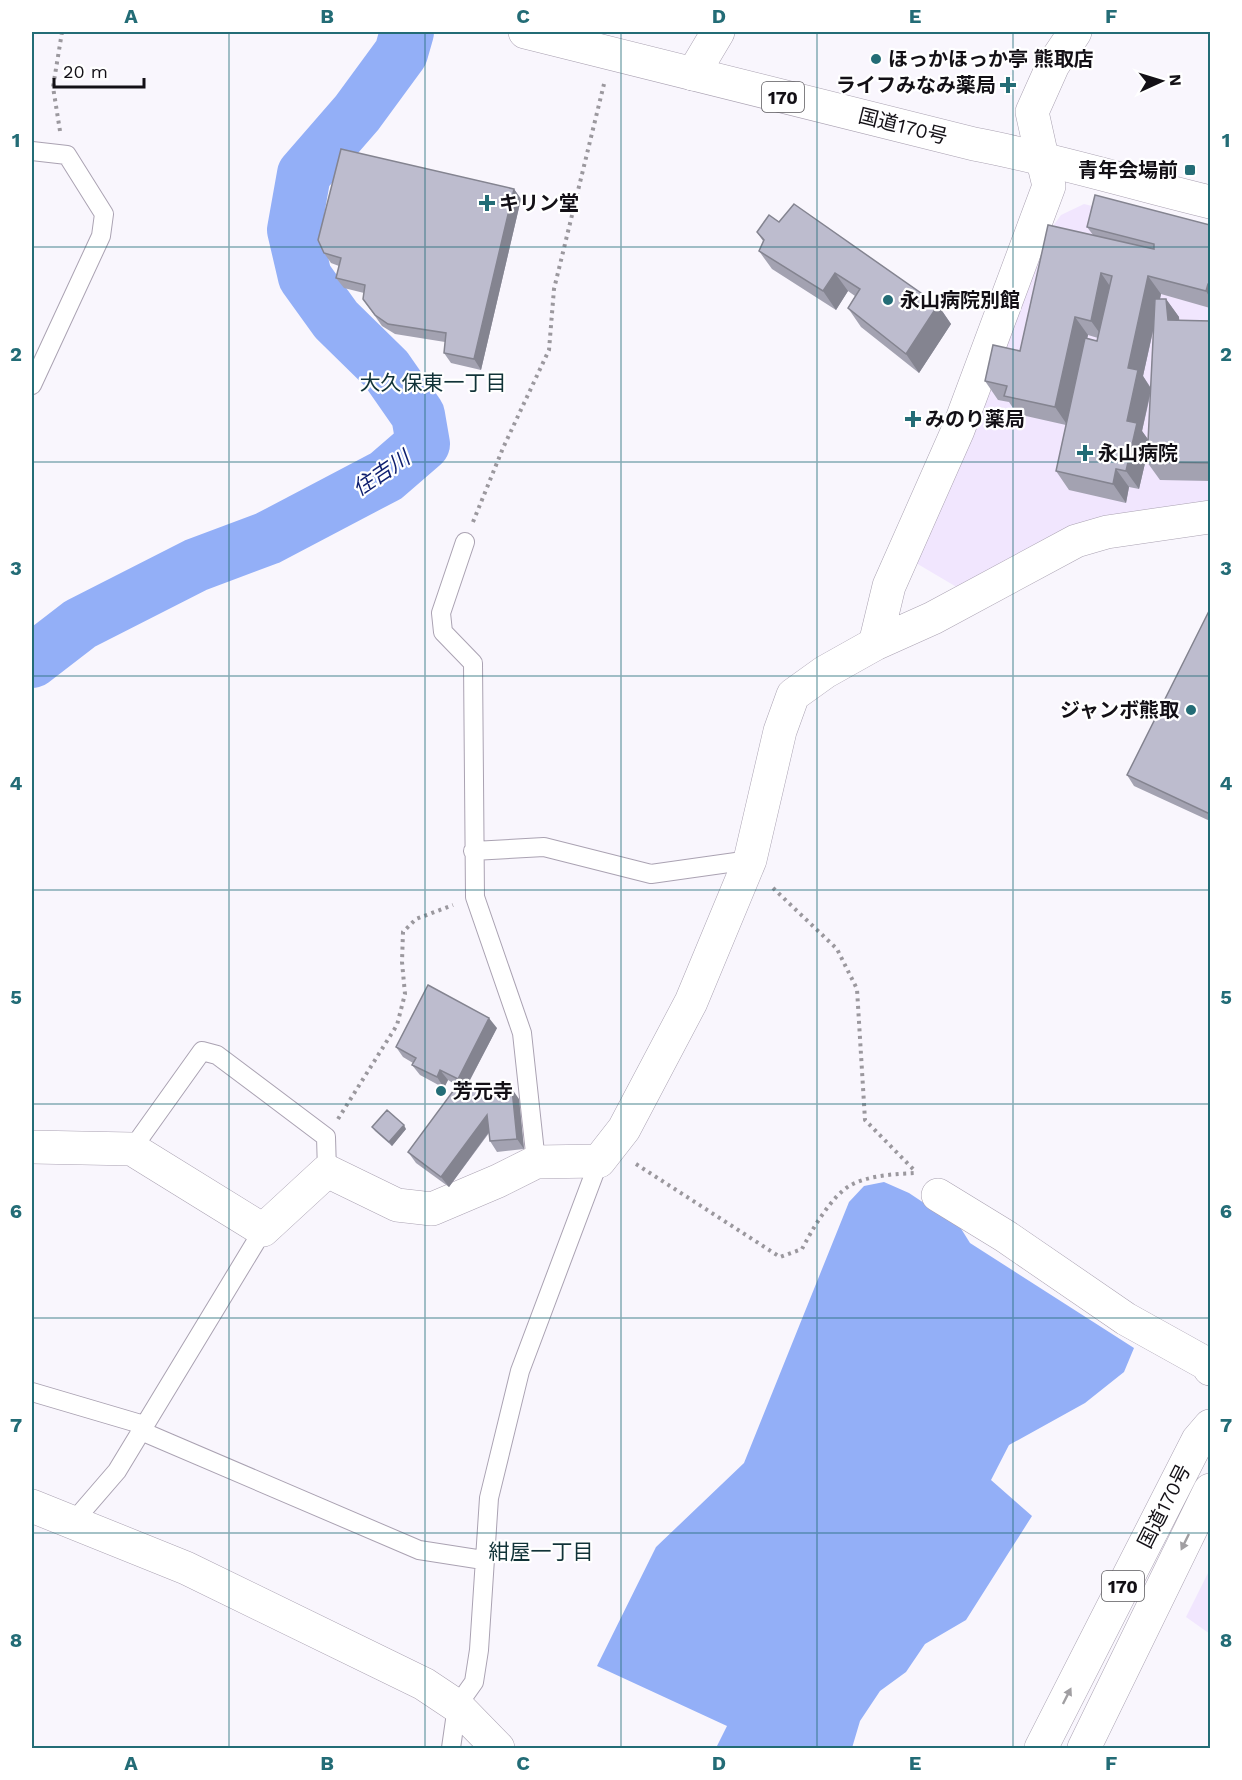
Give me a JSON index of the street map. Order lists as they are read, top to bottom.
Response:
{
  "streets": {
    "main road": ["170", "国道170号"]
  },
  "districts": ["大久保東一丁目", "紺屋一丁目"],
  "water": ["住吉川"],
  "places": {
    "other": [
      "ほっかほっか亭 熊取店",
      "永山病院別館",
      "ジャンボ熊取",
      "芳元寺"
    ],
    "health": [
      "ライフみなみ薬局",
      "キリン堂",
      "みのり薬局",
      "永山病院"
    ],
    "transit": ["青年会場前"]
  },
  "scale_bar": "20 m",
  "north": "right",
  "grid": {
    "columns": [
      "A",
      "B",
      "C",
      "D",
      "E",
      "F"
    ],
    "rows": [
      "1",
      "2",
      "3",
      "4",
      "5",
      "6",
      "7",
      "8"
    ]
  }
}
